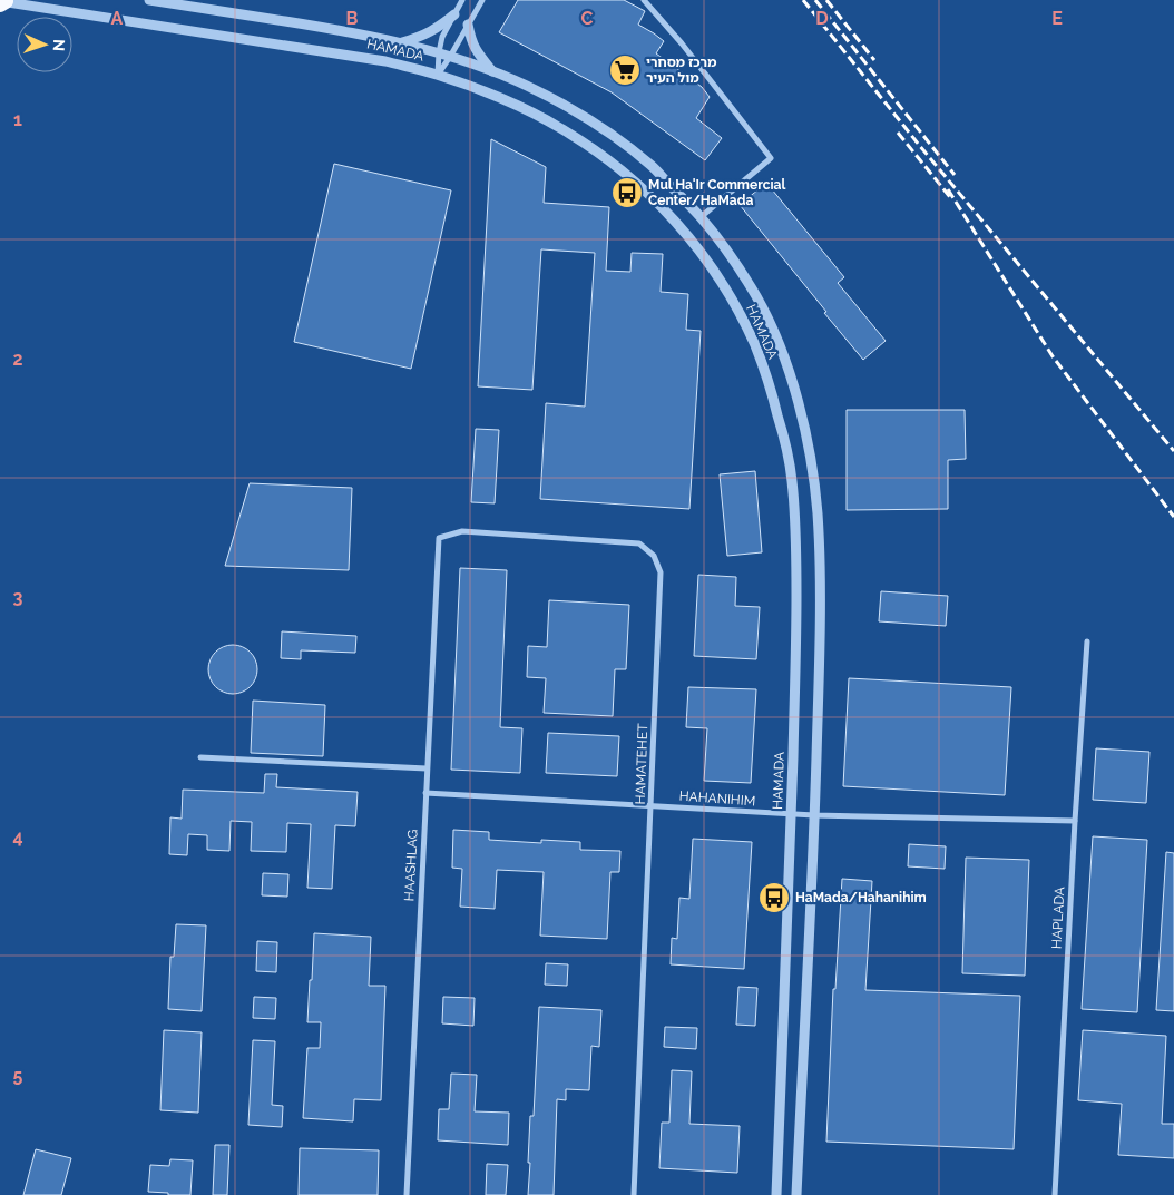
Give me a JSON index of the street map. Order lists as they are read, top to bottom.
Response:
{
  "streets": {
    "street": [
      "HAMADA",
      "HAMATEHET",
      "HAHANIHIM",
      "HAASHLAG",
      "HAPLADA"
    ]
  },
  "crossings": [
    ["HAMADA", "HAHANIHIM"],
    ["HAMATEHET", "HAHANIHIM"],
    ["HAMATEHET", "HAASHLAG"],
    ["HAHANIHIM", "HAASHLAG"],
    ["HAHANIHIM", "HAPLADA"]
  ],
  "places": {
    "supermarket": ["מרכז מסחרי מול העיר"],
    "bus stop": ["Mul Ha'Ir Commercial Center/HaMada", "HaMada/Hahanihim"]
  },
  "north": "right",
  "grid": {
    "columns": [
      "A",
      "B",
      "C",
      "D",
      "E"
    ],
    "rows": [
      "1",
      "2",
      "3",
      "4",
      "5"
    ]
  }
}
